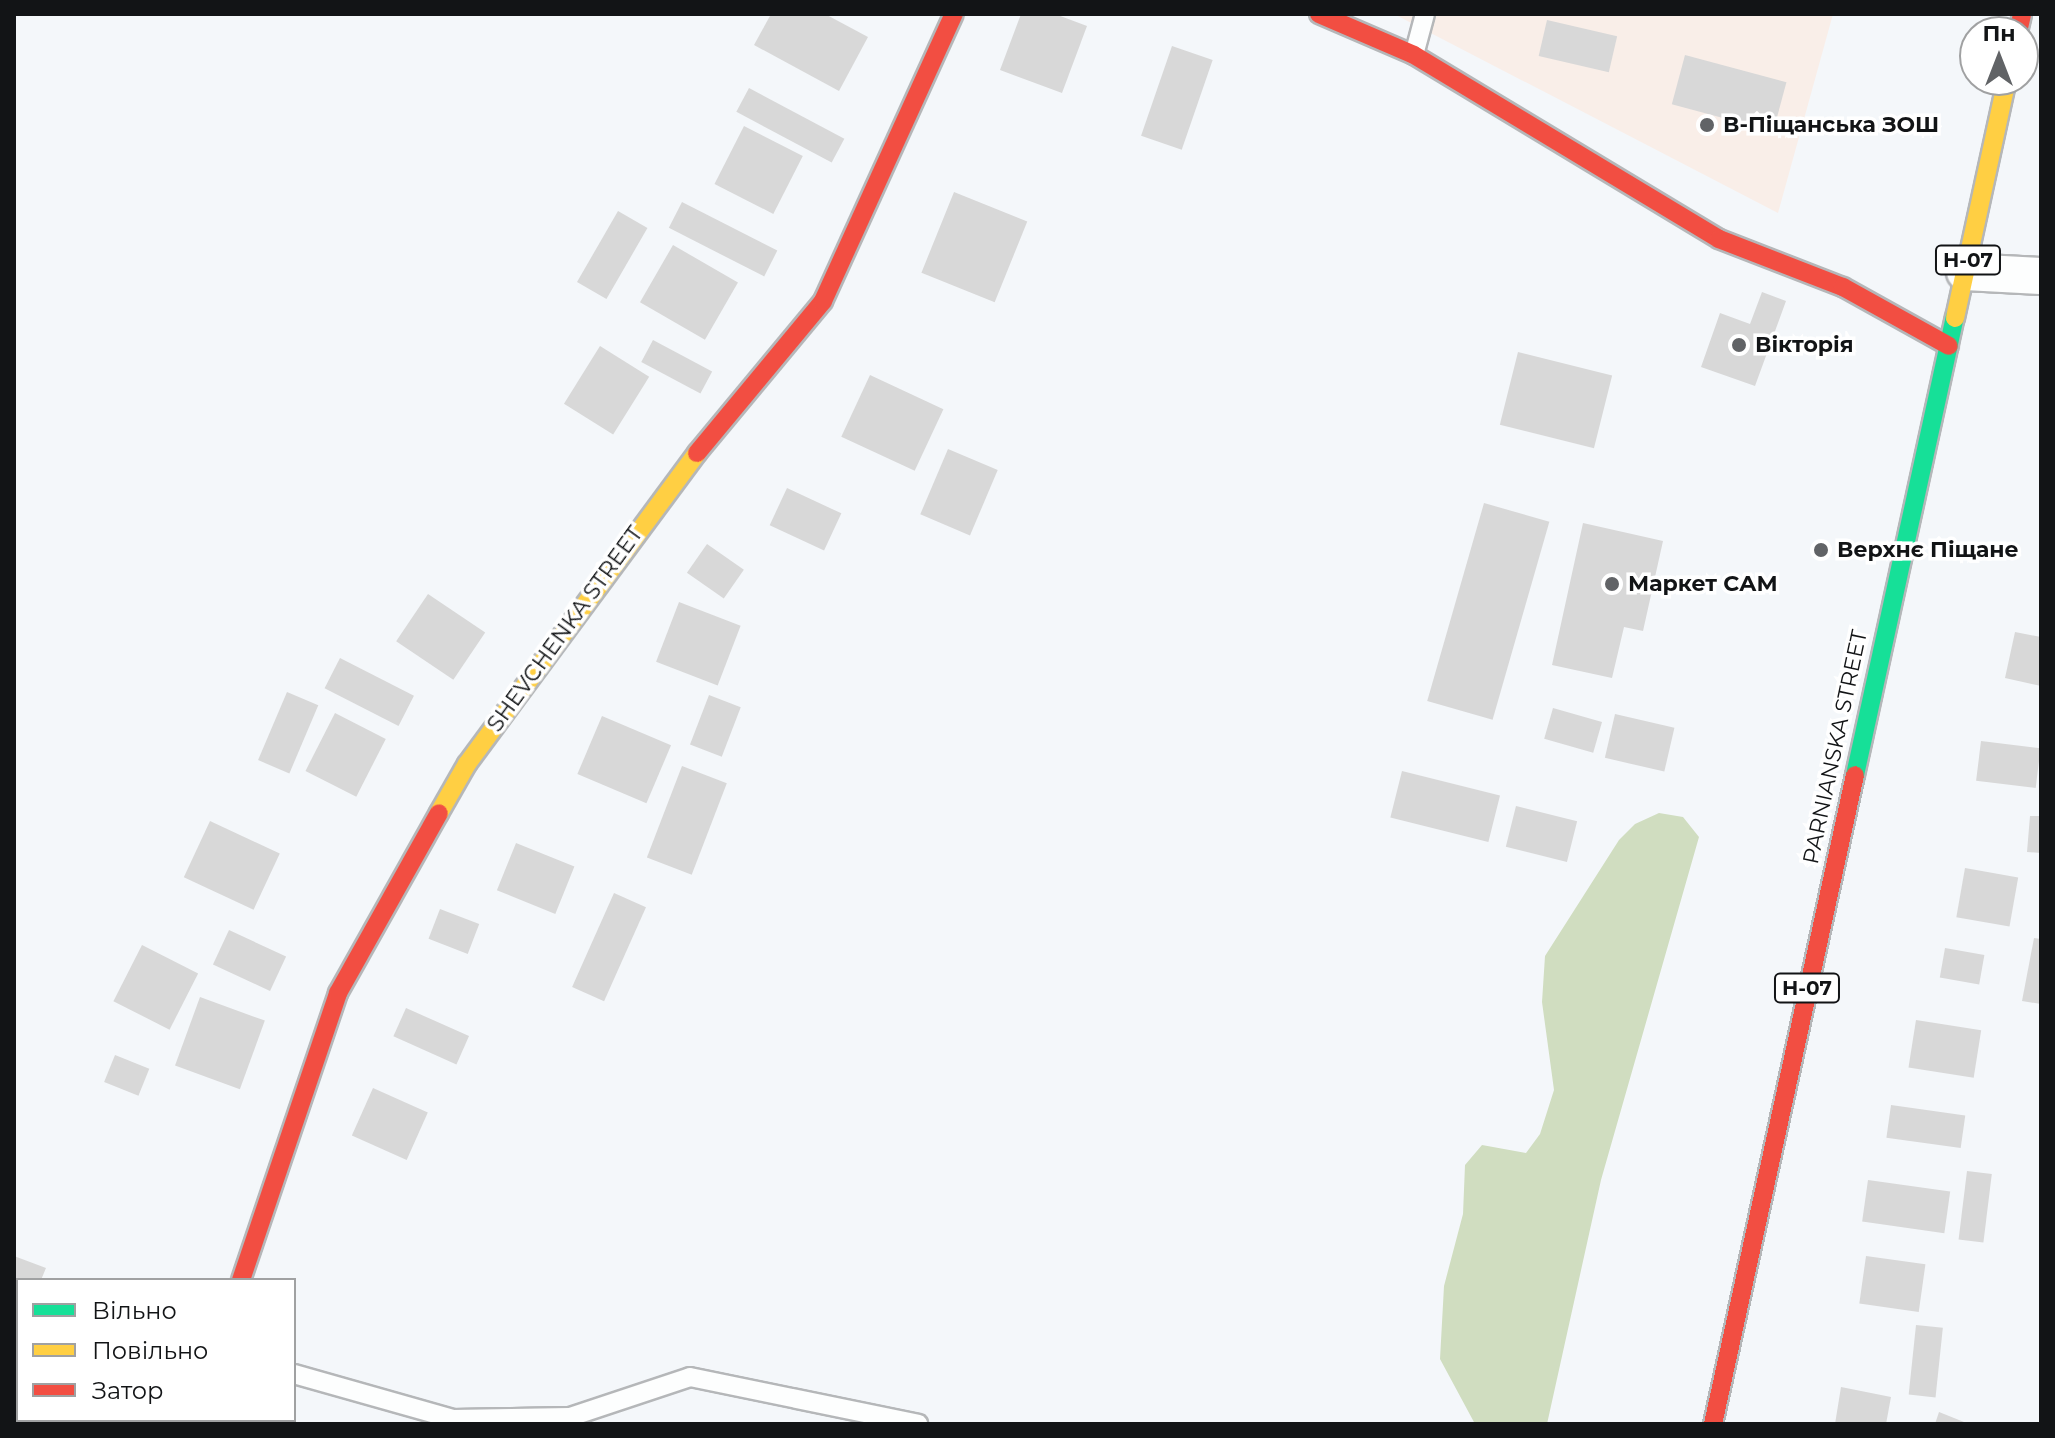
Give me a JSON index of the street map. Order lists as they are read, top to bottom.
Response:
{
  "streets": {
    "street": ["Н-07", "SHEVCHENKA STREET", "PARNIANSKA STREET"]
  },
  "places": [
    "В-Піщанська ЗОШ",
    "Вікторія",
    "Верхнє Піщане",
    "Маркет САМ"
  ],
  "legend": ["Вільно", "Повільно", "Затор"],
  "north": "top"
}
